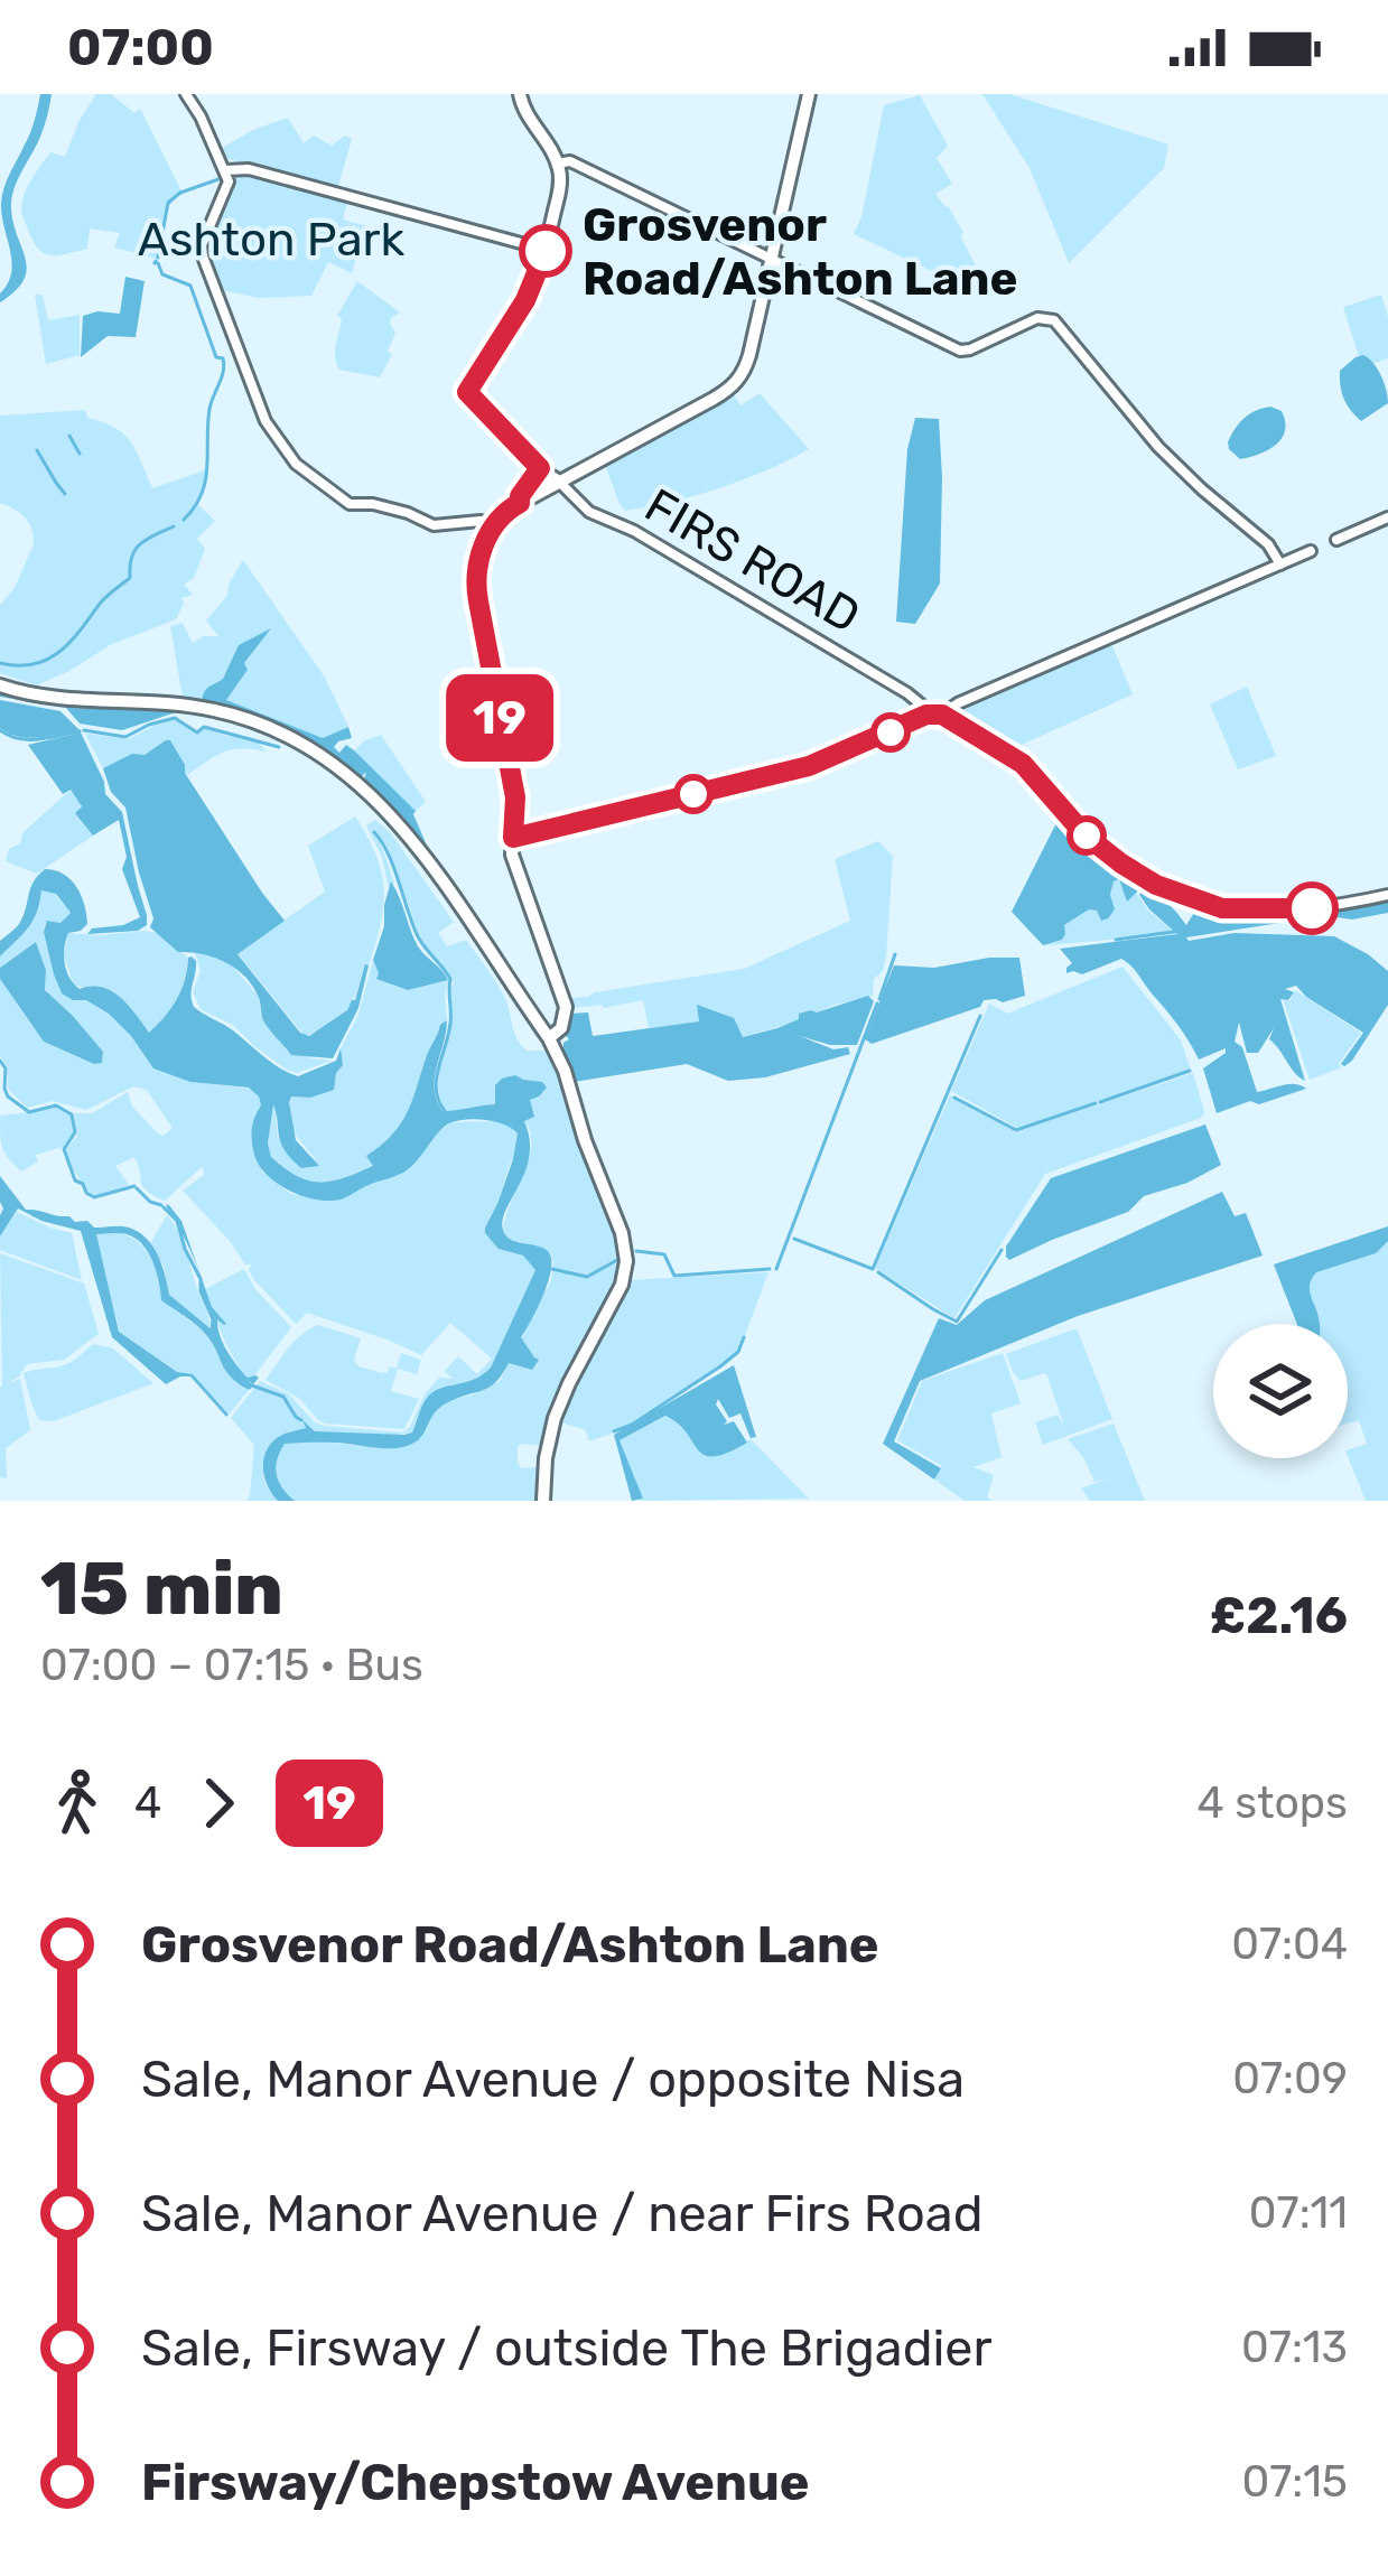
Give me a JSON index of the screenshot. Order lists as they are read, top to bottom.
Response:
{
  "streets": {
    "main road": ["FIRS ROAD"]
  },
  "parks": ["Ashton Park"],
  "places": ["Grosvenor Road/Ashton Lane"],
  "lines": ["bus line 19"],
  "page": {
    "status": "07:00",
    "on_map": "19",
    "heading": ["15 min", "07:00 – 07:15 · Bus", "£2.16"],
    "legs": ["4", "19", "4 stops"],
    "list": [
      {
        "name": "Grosvenor Road/Ashton Lane",
        "value": "07:04"
      },
      {
        "name": "Sale, Manor Avenue / opposite Nisa",
        "value": "07:09"
      },
      {
        "name": "Sale, Manor Avenue / near Firs Road",
        "value": "07:11"
      },
      {
        "name": "Sale, Firsway / outside The Brigadier",
        "value": "07:13"
      },
      {
        "name": "Firsway/Chepstow Avenue",
        "value": "07:15"
      }
    ]
  }
}
